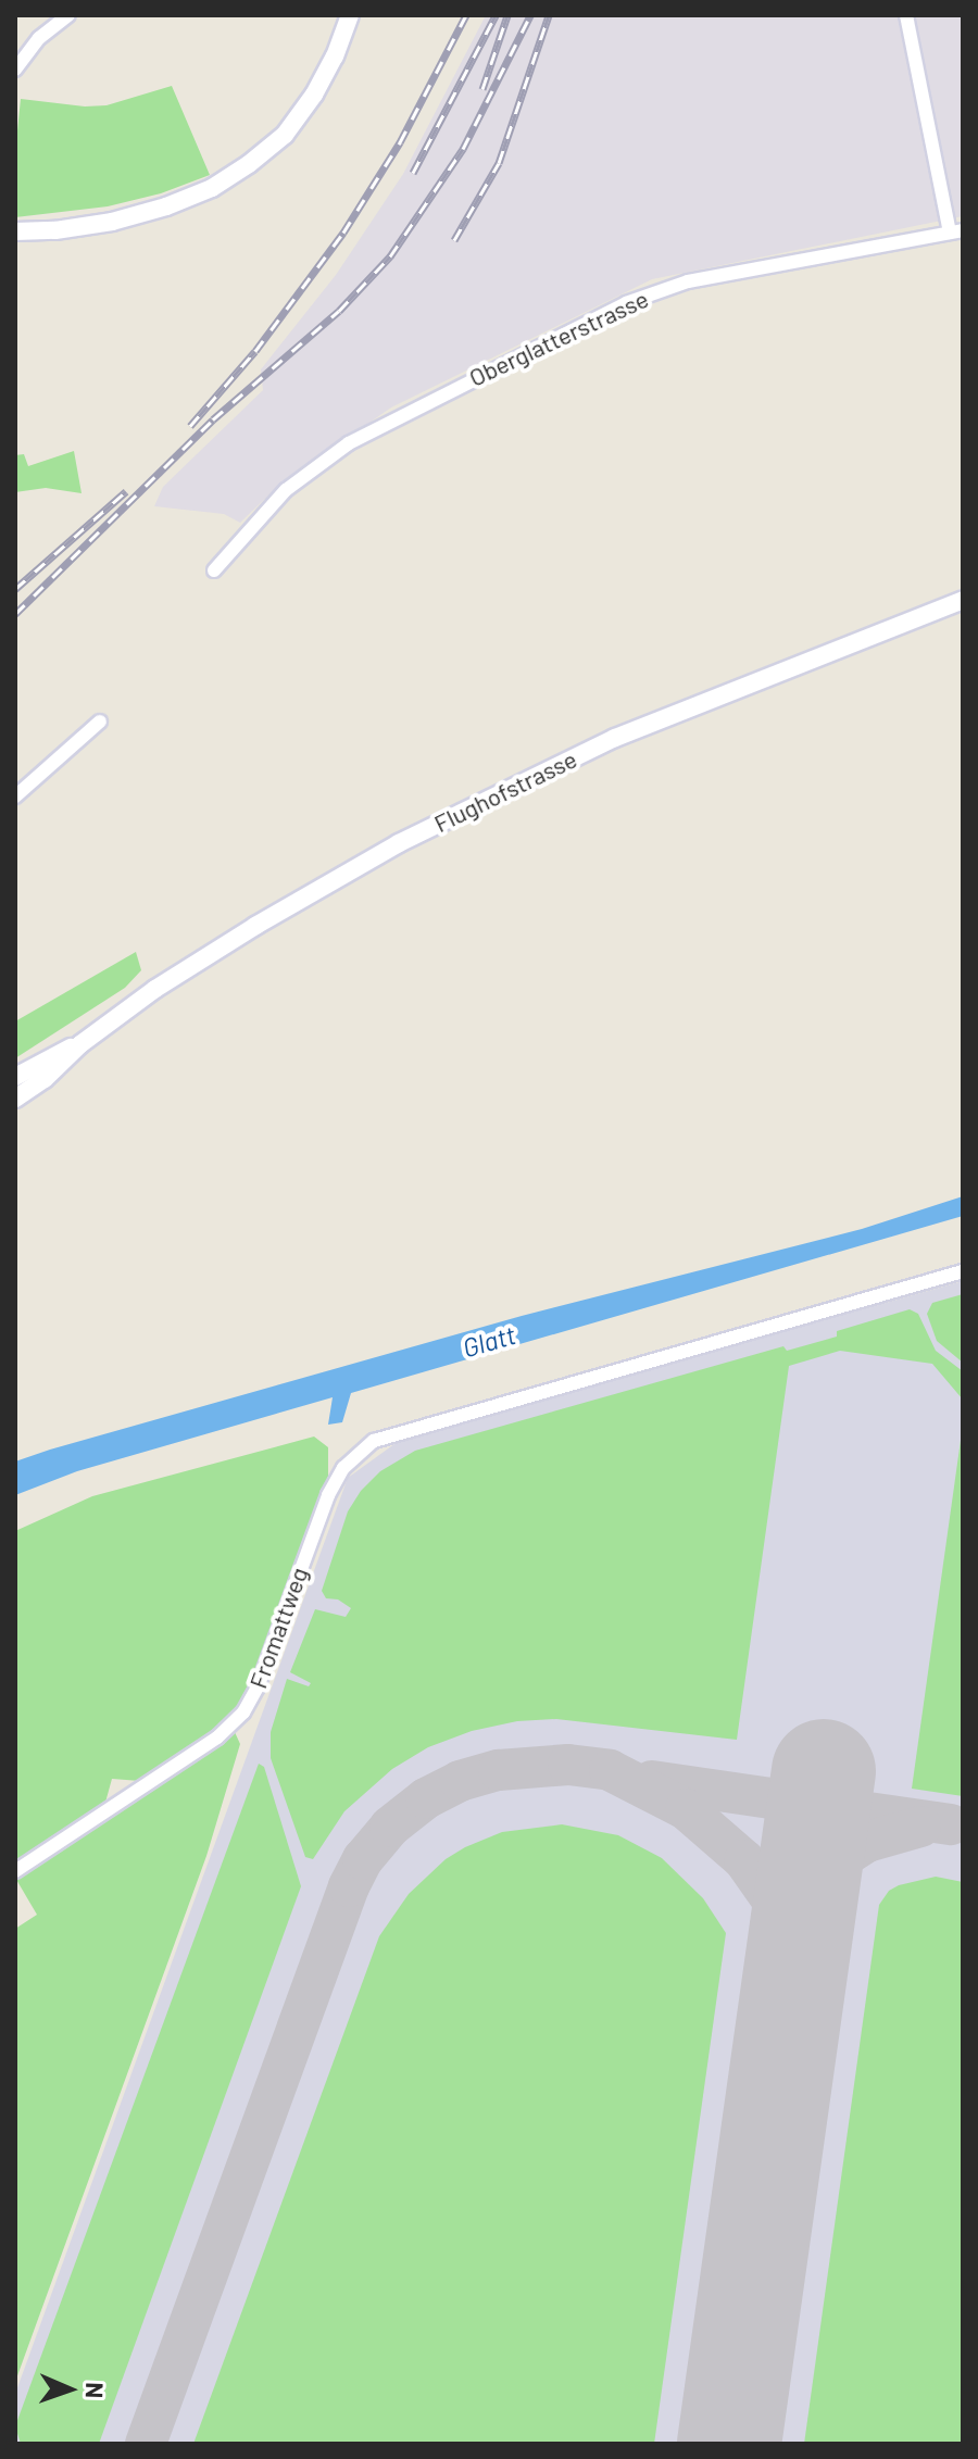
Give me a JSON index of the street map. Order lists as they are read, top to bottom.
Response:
{
  "streets": {
    "main road": ["Flughofstrasse"],
    "street": ["Oberglatterstrasse", "Fromattweg"]
  },
  "water": ["Glatt"],
  "north": "right"
}
